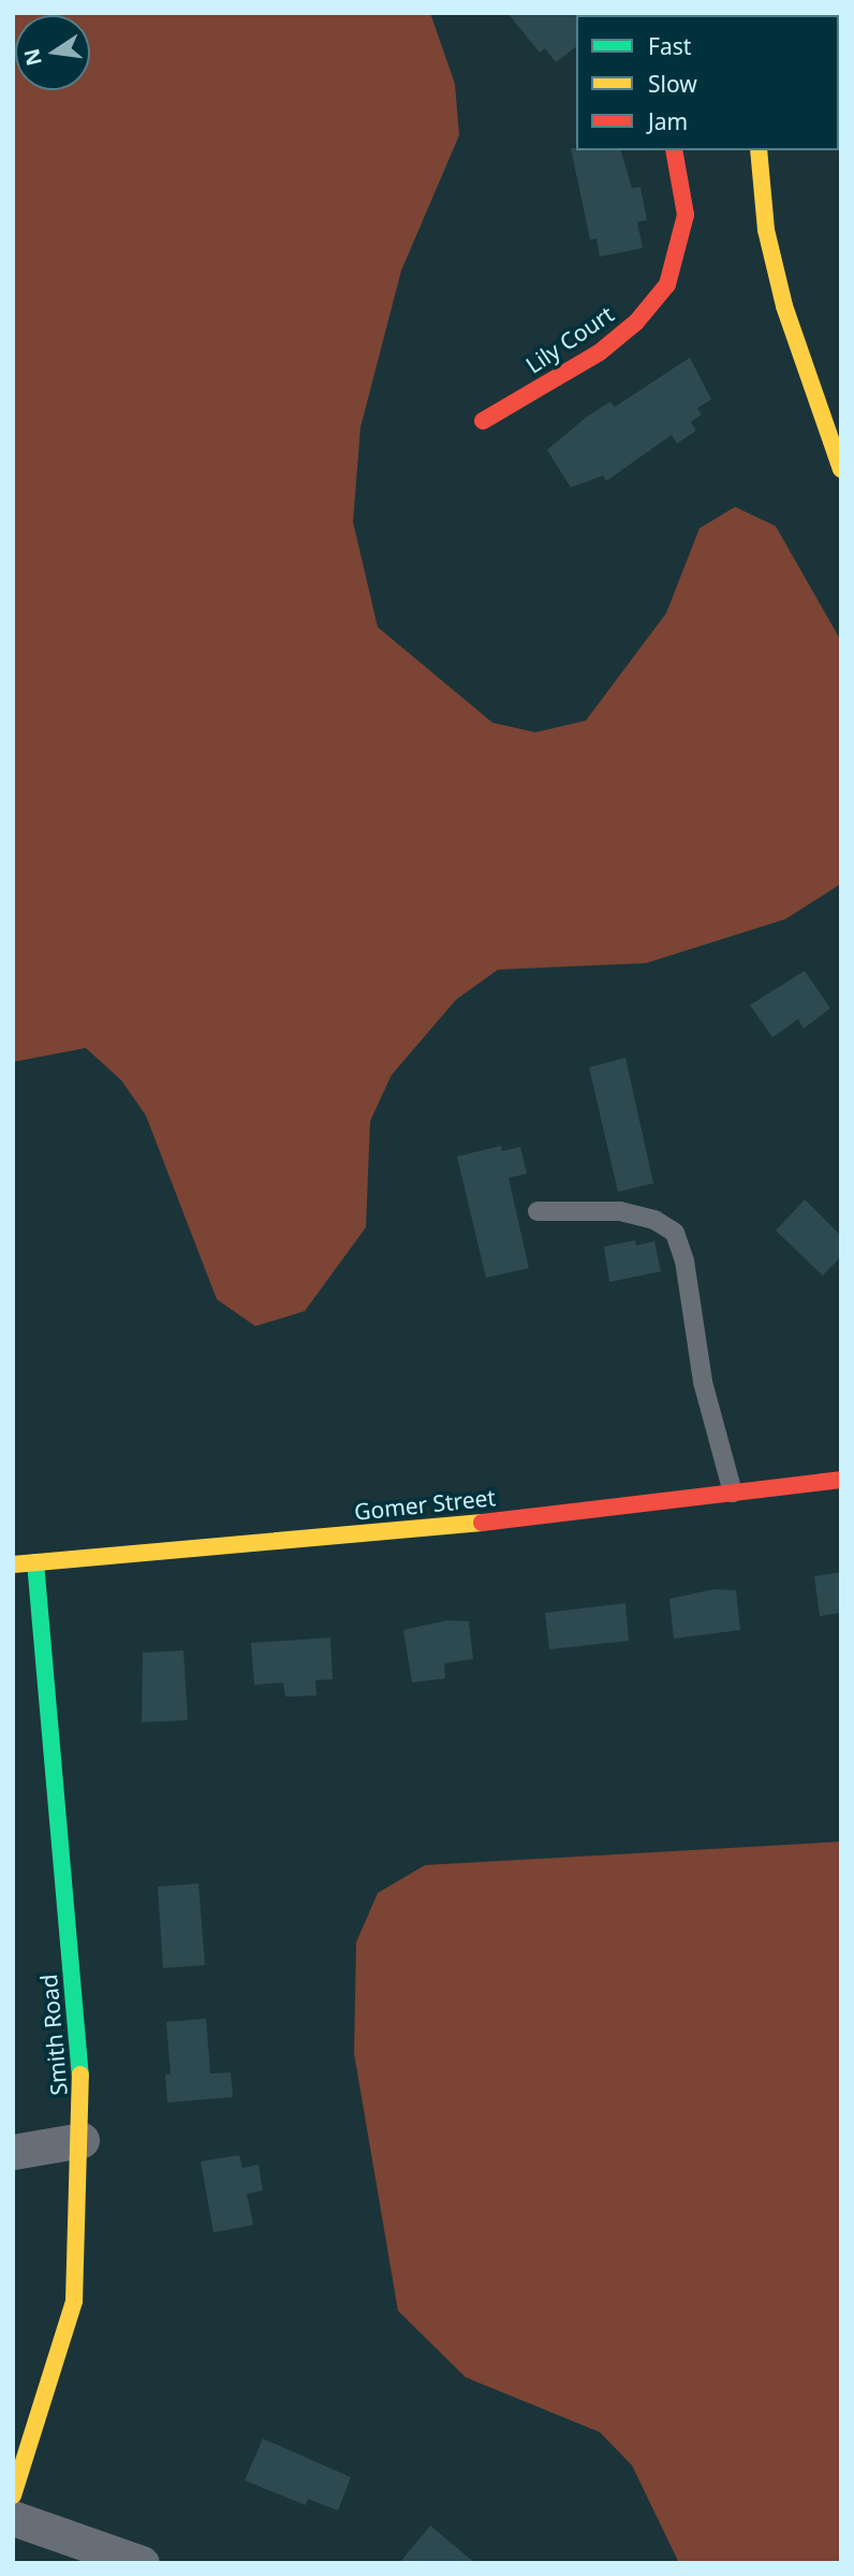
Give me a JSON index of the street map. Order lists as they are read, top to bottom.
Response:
{
  "streets": {
    "street": ["Lily Court", "Gomer Street", "Smith Road"]
  },
  "crossings": [
    ["Gomer Street", "Smith Road"]
  ],
  "legend": ["Fast", "Slow", "Jam"],
  "north": "left"
}
